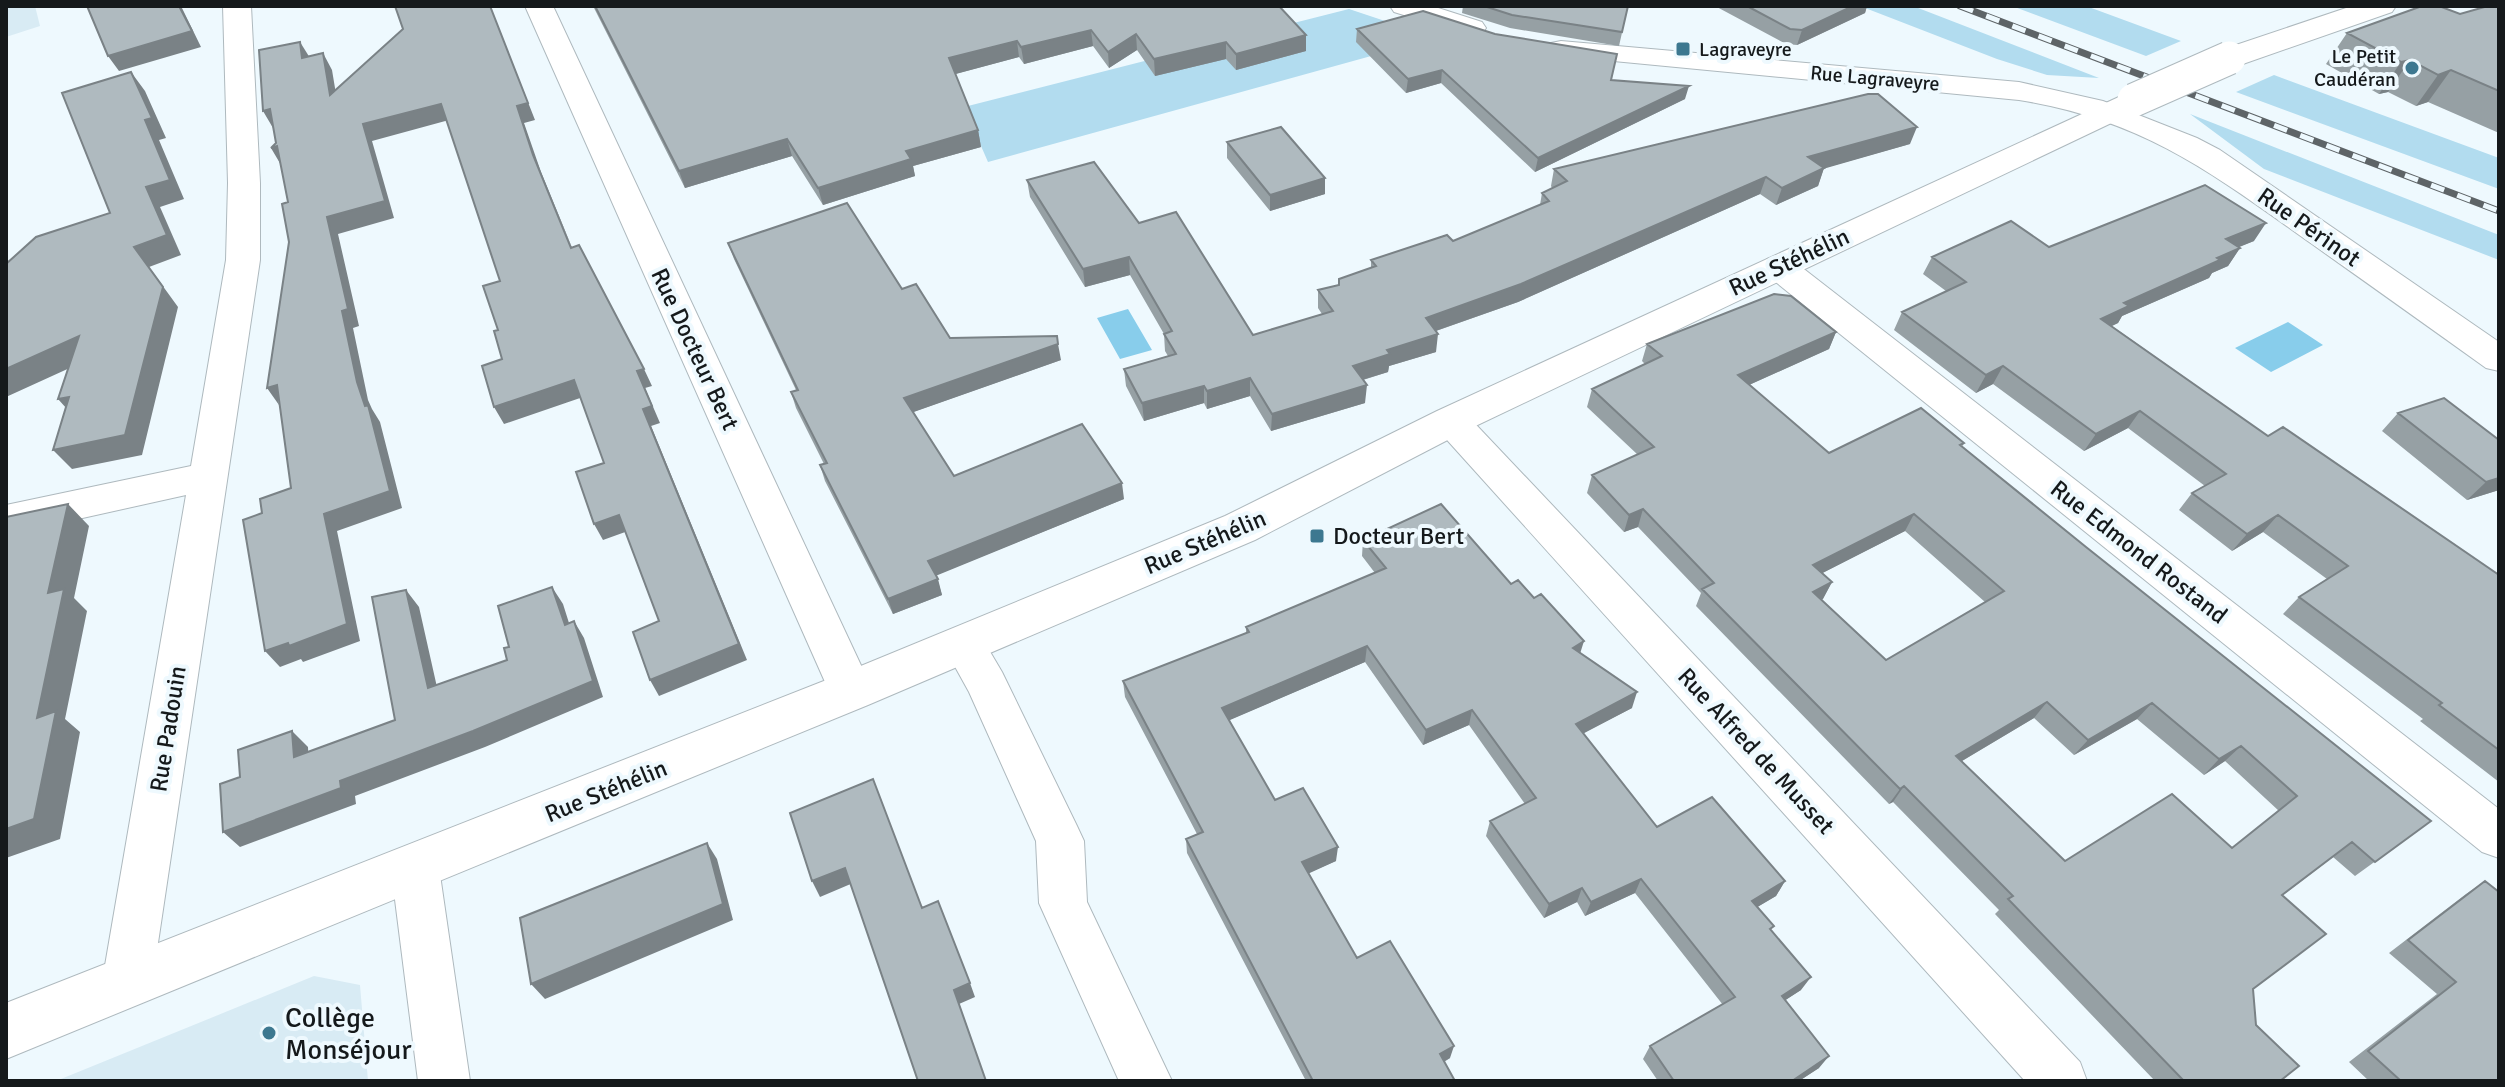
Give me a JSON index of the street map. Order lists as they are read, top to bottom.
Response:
{
  "streets": {
    "street": [
      "Rue Lagraveyre",
      "Rue Périnot",
      "Rue Stéhélin",
      "Rue Docteur Bert",
      "Rue Edmond Rostand",
      "Rue Padouin",
      "Rue Alfred de Musset"
    ]
  },
  "crossings": [
    ["Rue Lagraveyre", "Rue Périnot"],
    ["Rue Lagraveyre", "Rue Stéhélin"],
    ["Rue Périnot", "Rue Stéhélin"],
    ["Rue Stéhélin", "Rue Docteur Bert"],
    ["Rue Stéhélin", "Rue Edmond Rostand"],
    ["Rue Stéhélin", "Rue Padouin"],
    ["Rue Stéhélin", "Rue Alfred de Musset"]
  ],
  "places": {
    "transit": ["Lagraveyre", "Docteur Bert"],
    "other": ["Le Petit Caudéran", "Collège Monséjour"]
  }
}
